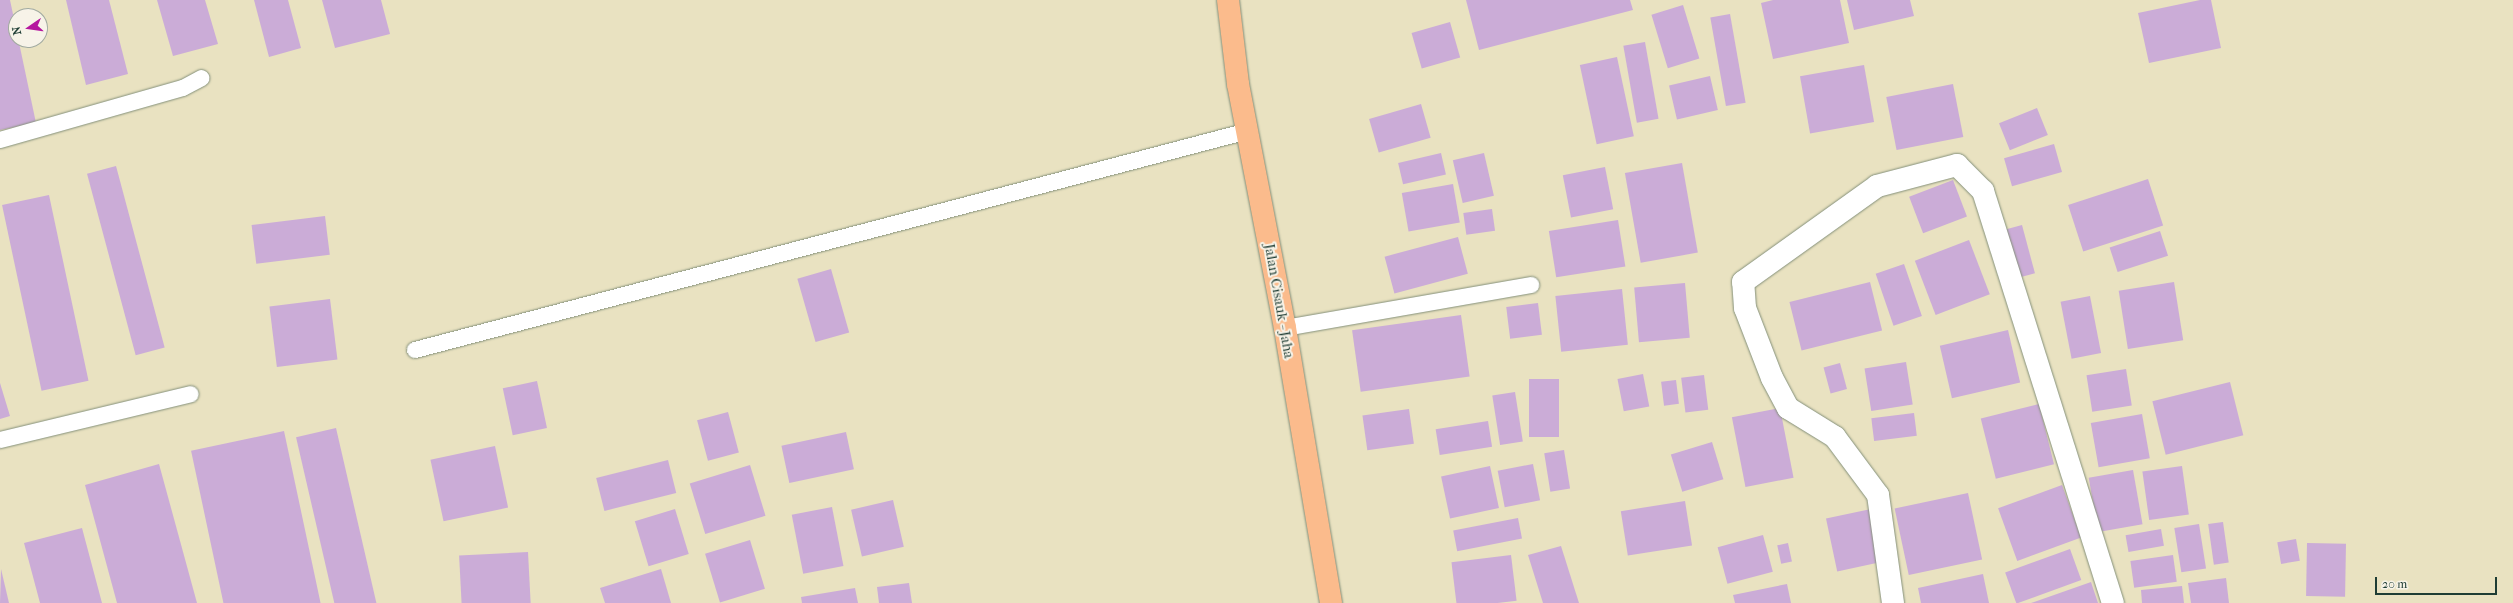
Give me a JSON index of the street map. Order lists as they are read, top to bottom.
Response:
{
  "streets": {
    "main road": ["Jalan Cisauk - Jaha"]
  },
  "scale_bar": "20 m",
  "north": "left"
}
